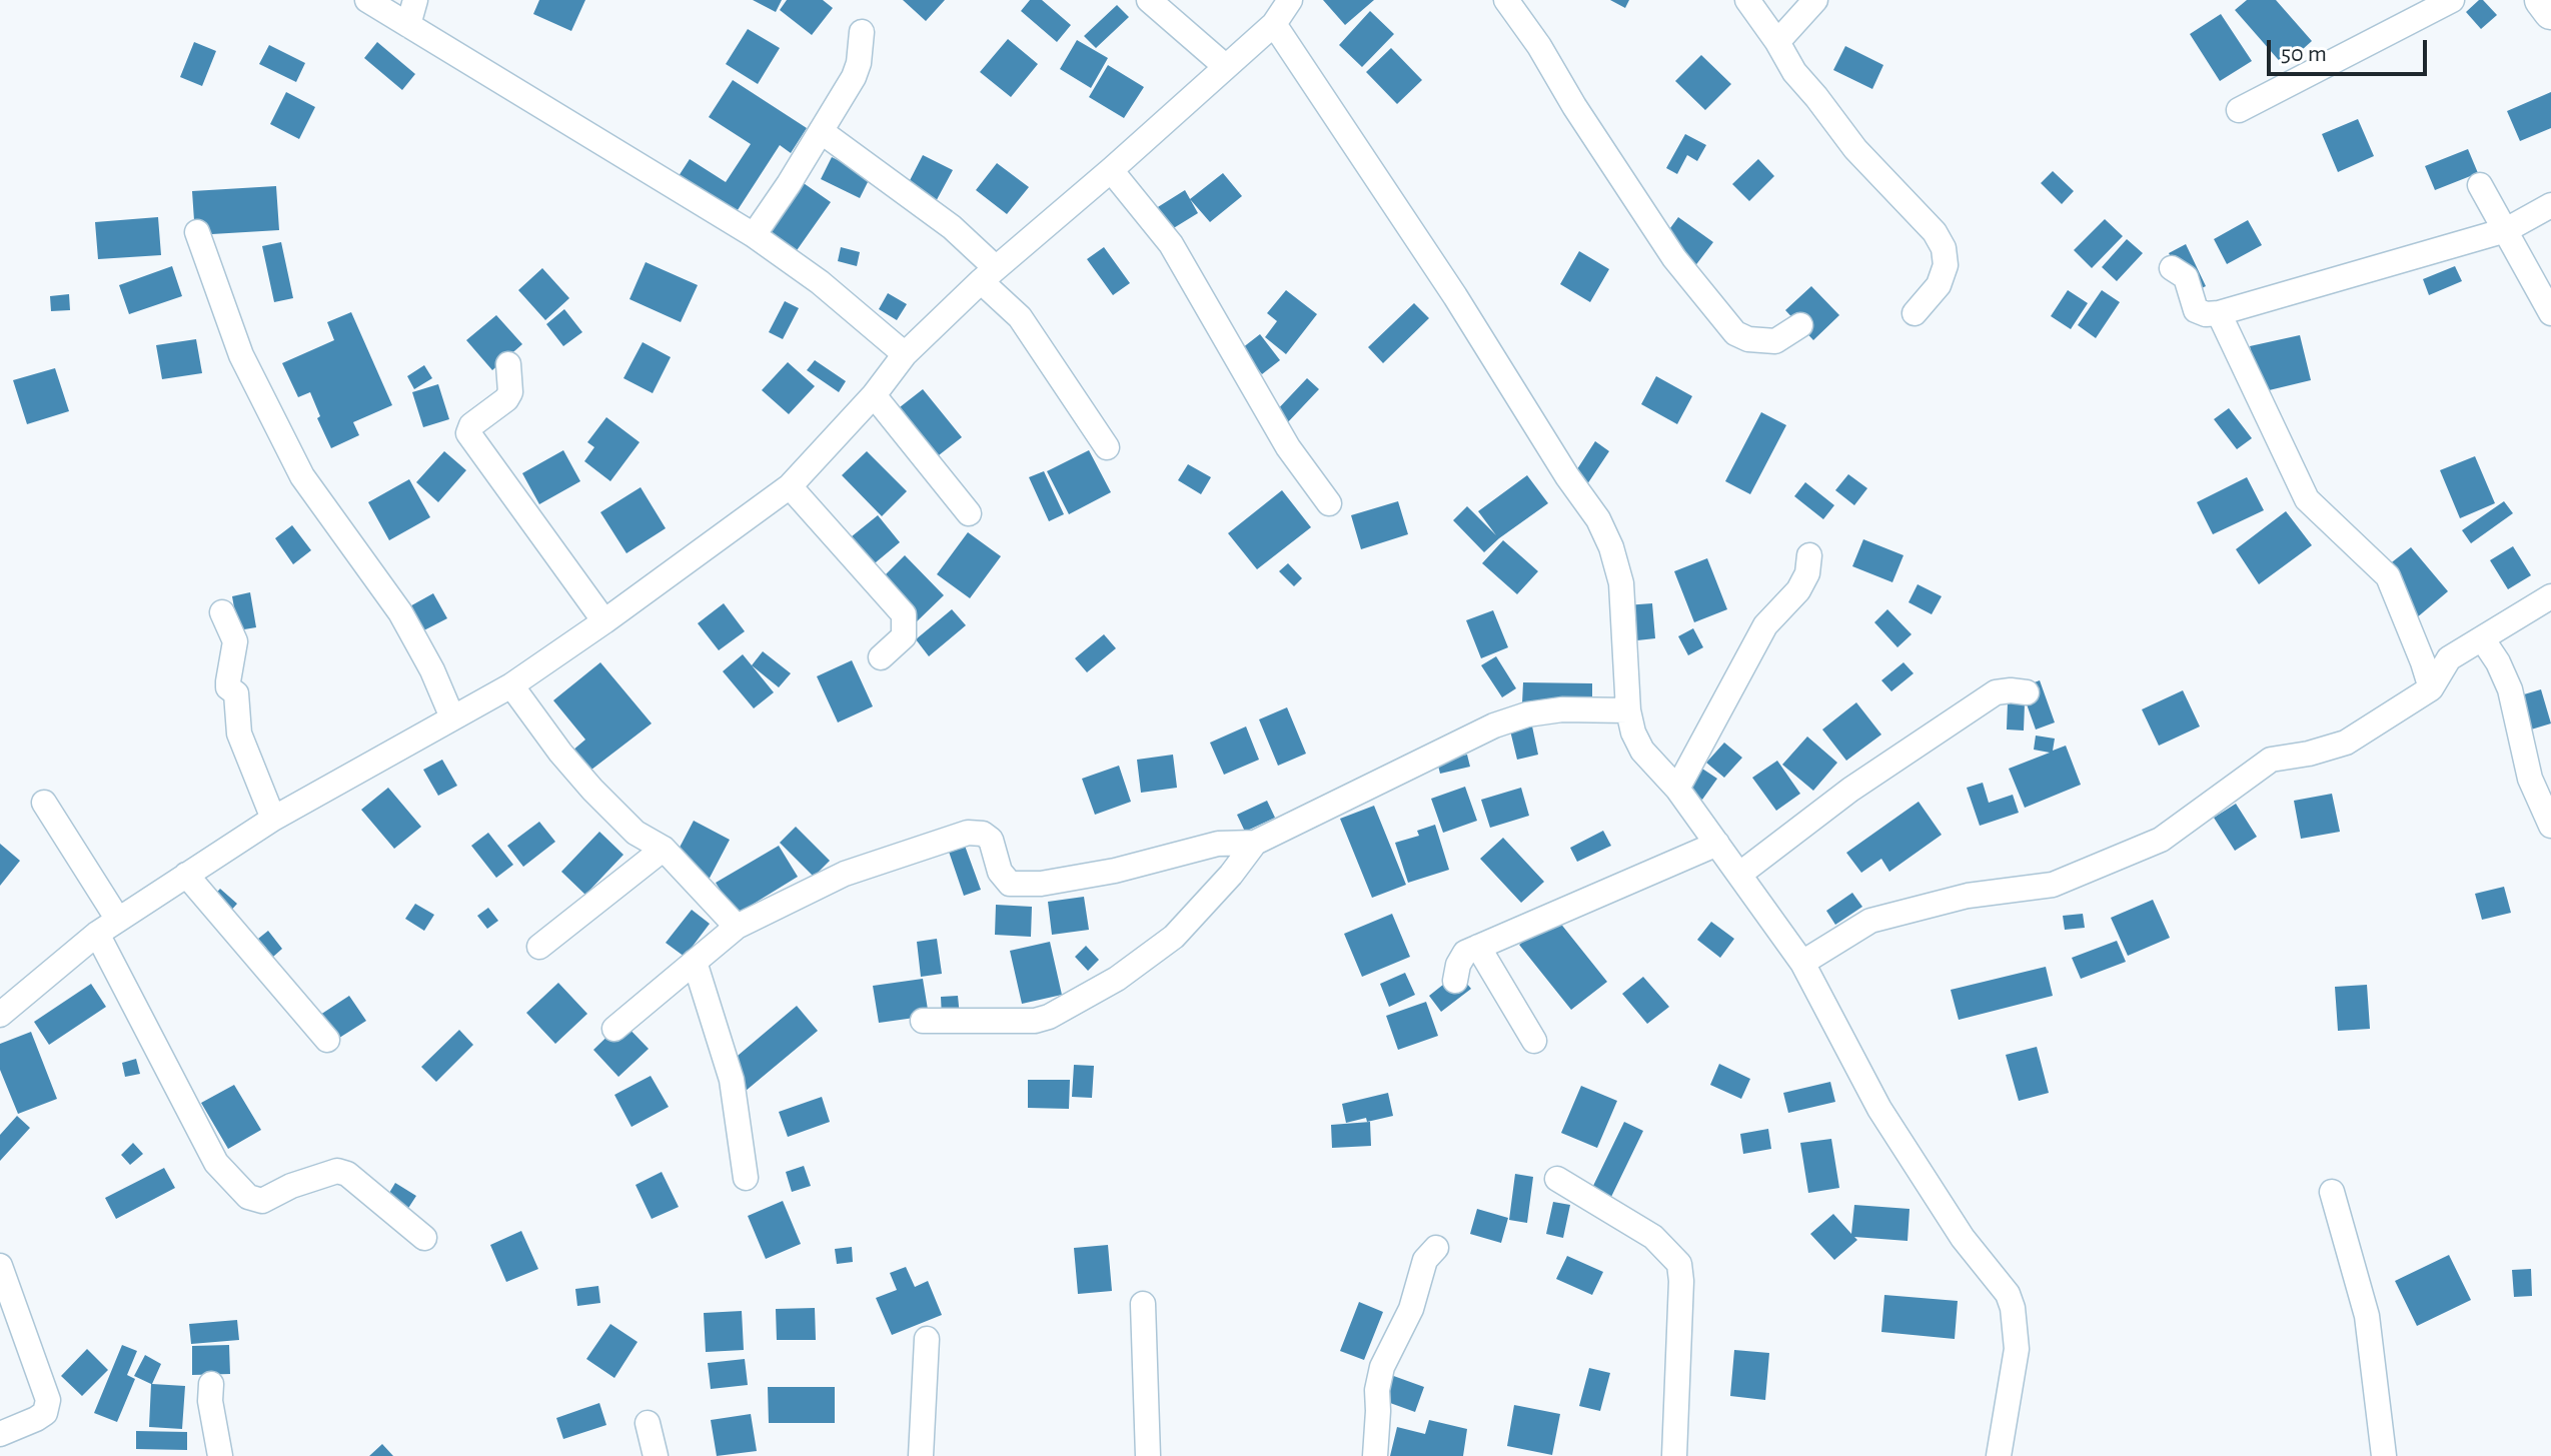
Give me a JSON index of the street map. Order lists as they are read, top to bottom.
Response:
{
  "scale_bar": "50 m"
}
